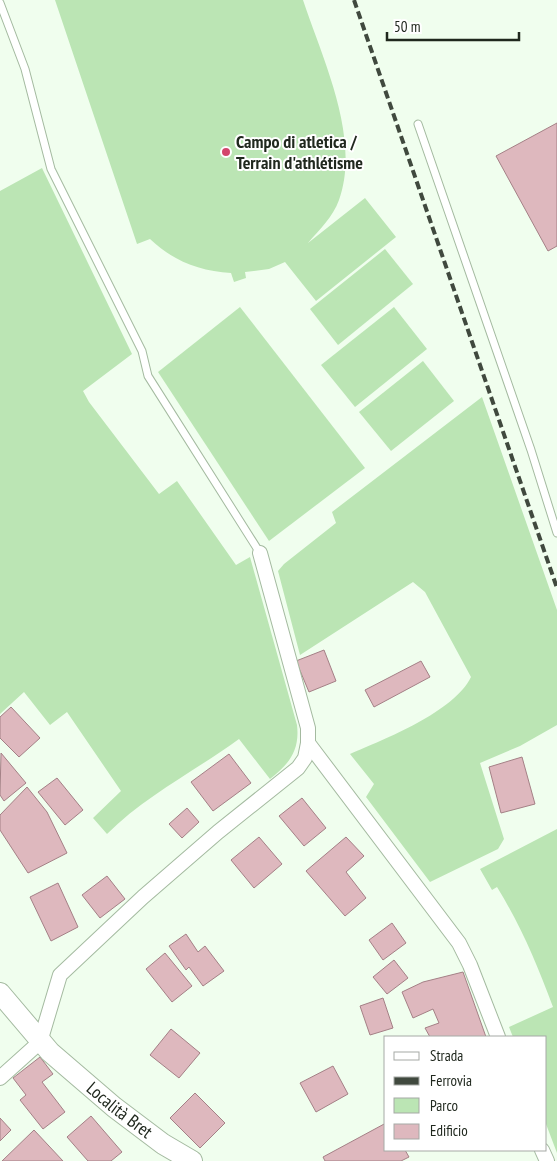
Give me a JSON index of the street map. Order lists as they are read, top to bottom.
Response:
{
  "streets": {
    "street": ["Località Bret"]
  },
  "places": ["Campo di atletica / Terrain d'athlétisme"],
  "legend": [
    "Strada",
    "Ferrovia",
    "Parco",
    "Edificio"
  ],
  "scale_bar": "50 m"
}
